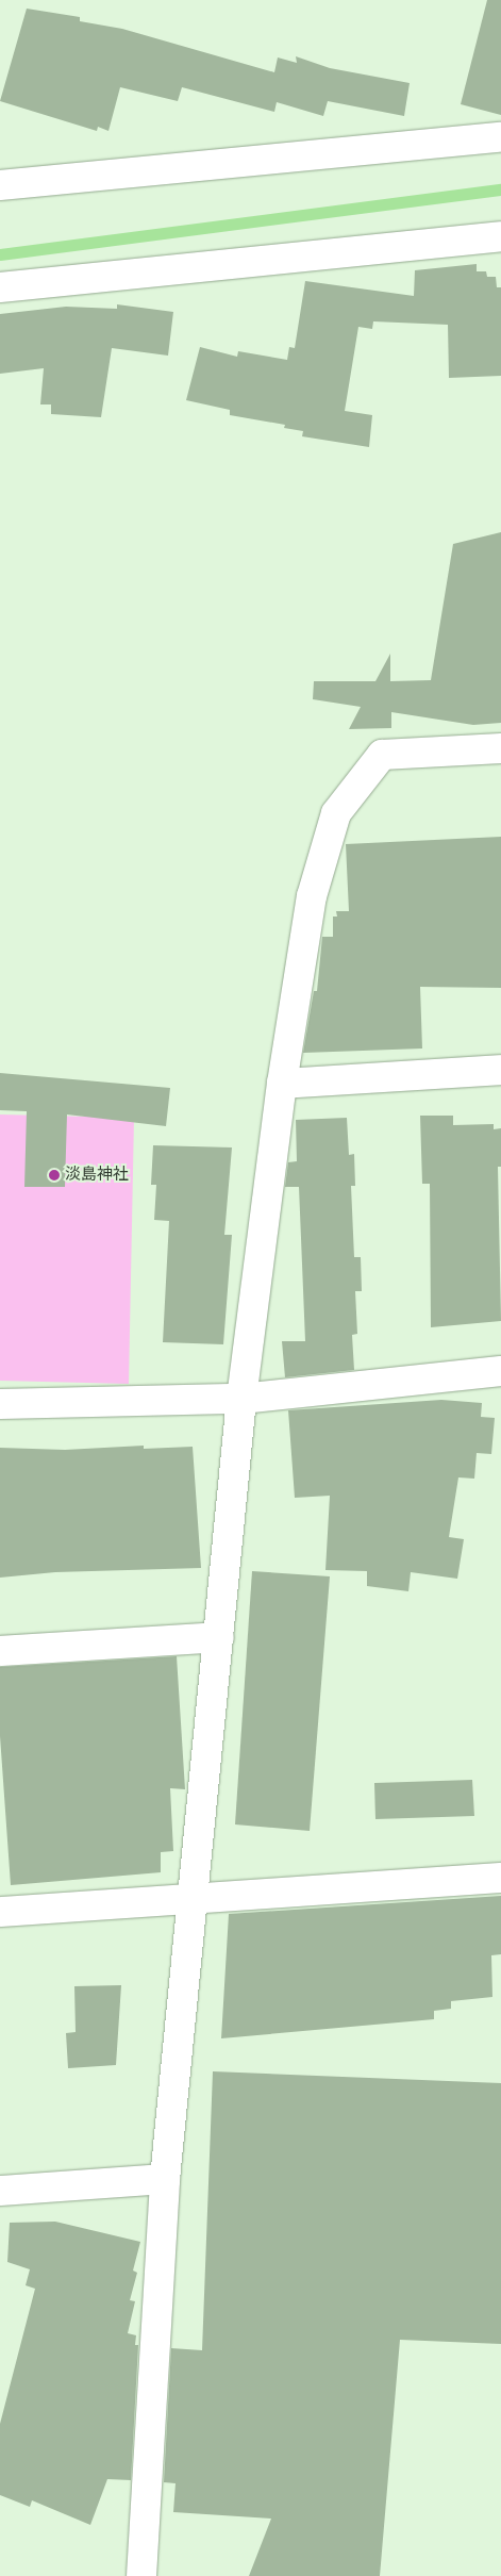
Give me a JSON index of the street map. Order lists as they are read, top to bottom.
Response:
{
  "places": ["淡島神社"]
}
